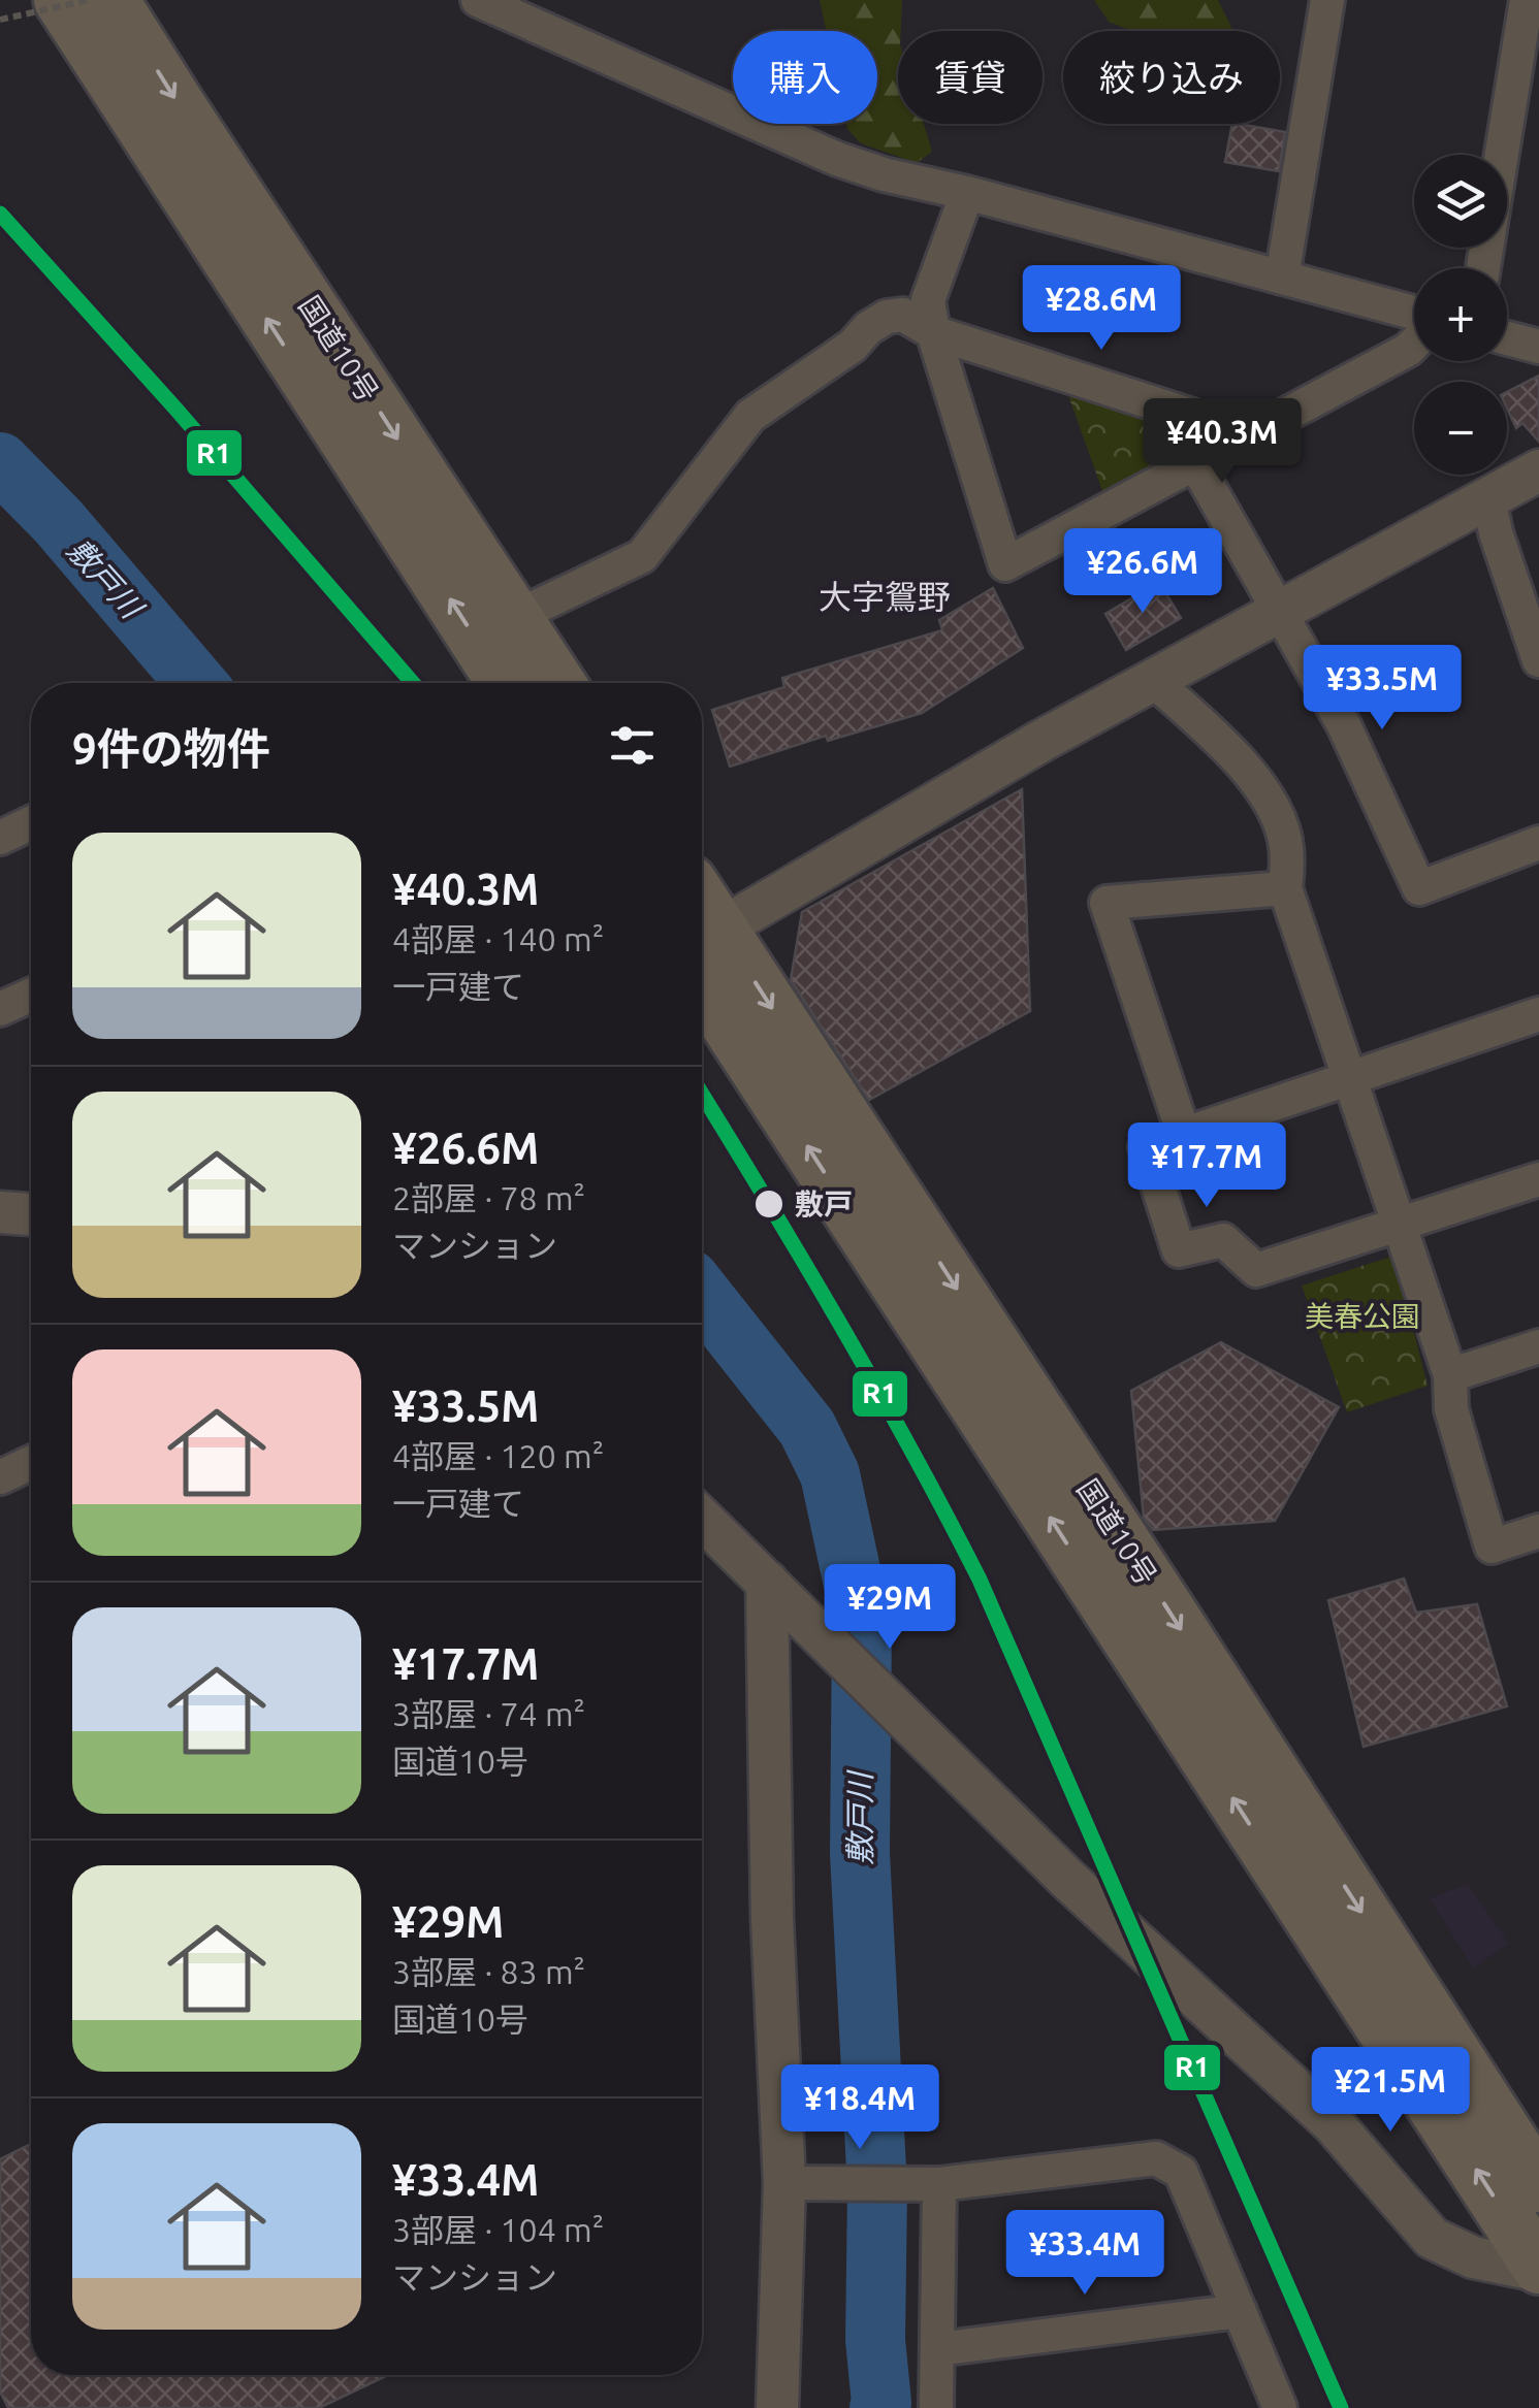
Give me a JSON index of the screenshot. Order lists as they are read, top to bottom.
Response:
{
  "streets": {
    "highway": ["国道10号"]
  },
  "districts": ["大字鴛野"],
  "water": ["敷戸川"],
  "parks": ["美春公園"],
  "places": ["敷戸"],
  "lines": ["transit line R1"],
  "page": {
    "chip": ["購入", "賃貸", "絞り込み"],
    "map_buttons": ["+", "−"],
    "price": [
      "¥28.6M",
      "¥40.3M",
      "¥26.6M",
      "¥33.5M",
      "¥17.7M",
      "¥29M",
      "¥21.5M",
      "¥18.4M",
      "¥33.4M"
    ],
    "heading": "9件の物件",
    "list": [
      {
        "name": "¥40.3M",
        "note": "4部屋 · 140 m² · 一戸建て"
      },
      {
        "name": "¥26.6M",
        "note": "2部屋 · 78 m² · マンション"
      },
      {
        "name": "¥33.5M",
        "note": "4部屋 · 120 m² · 一戸建て"
      },
      {
        "name": "¥17.7M",
        "note": "3部屋 · 74 m² · 国道10号"
      },
      {
        "name": "¥29M",
        "note": "3部屋 · 83 m² · 国道10号"
      },
      {
        "name": "¥33.4M",
        "note": "3部屋 · 104 m² · マンション"
      }
    ]
  }
}
